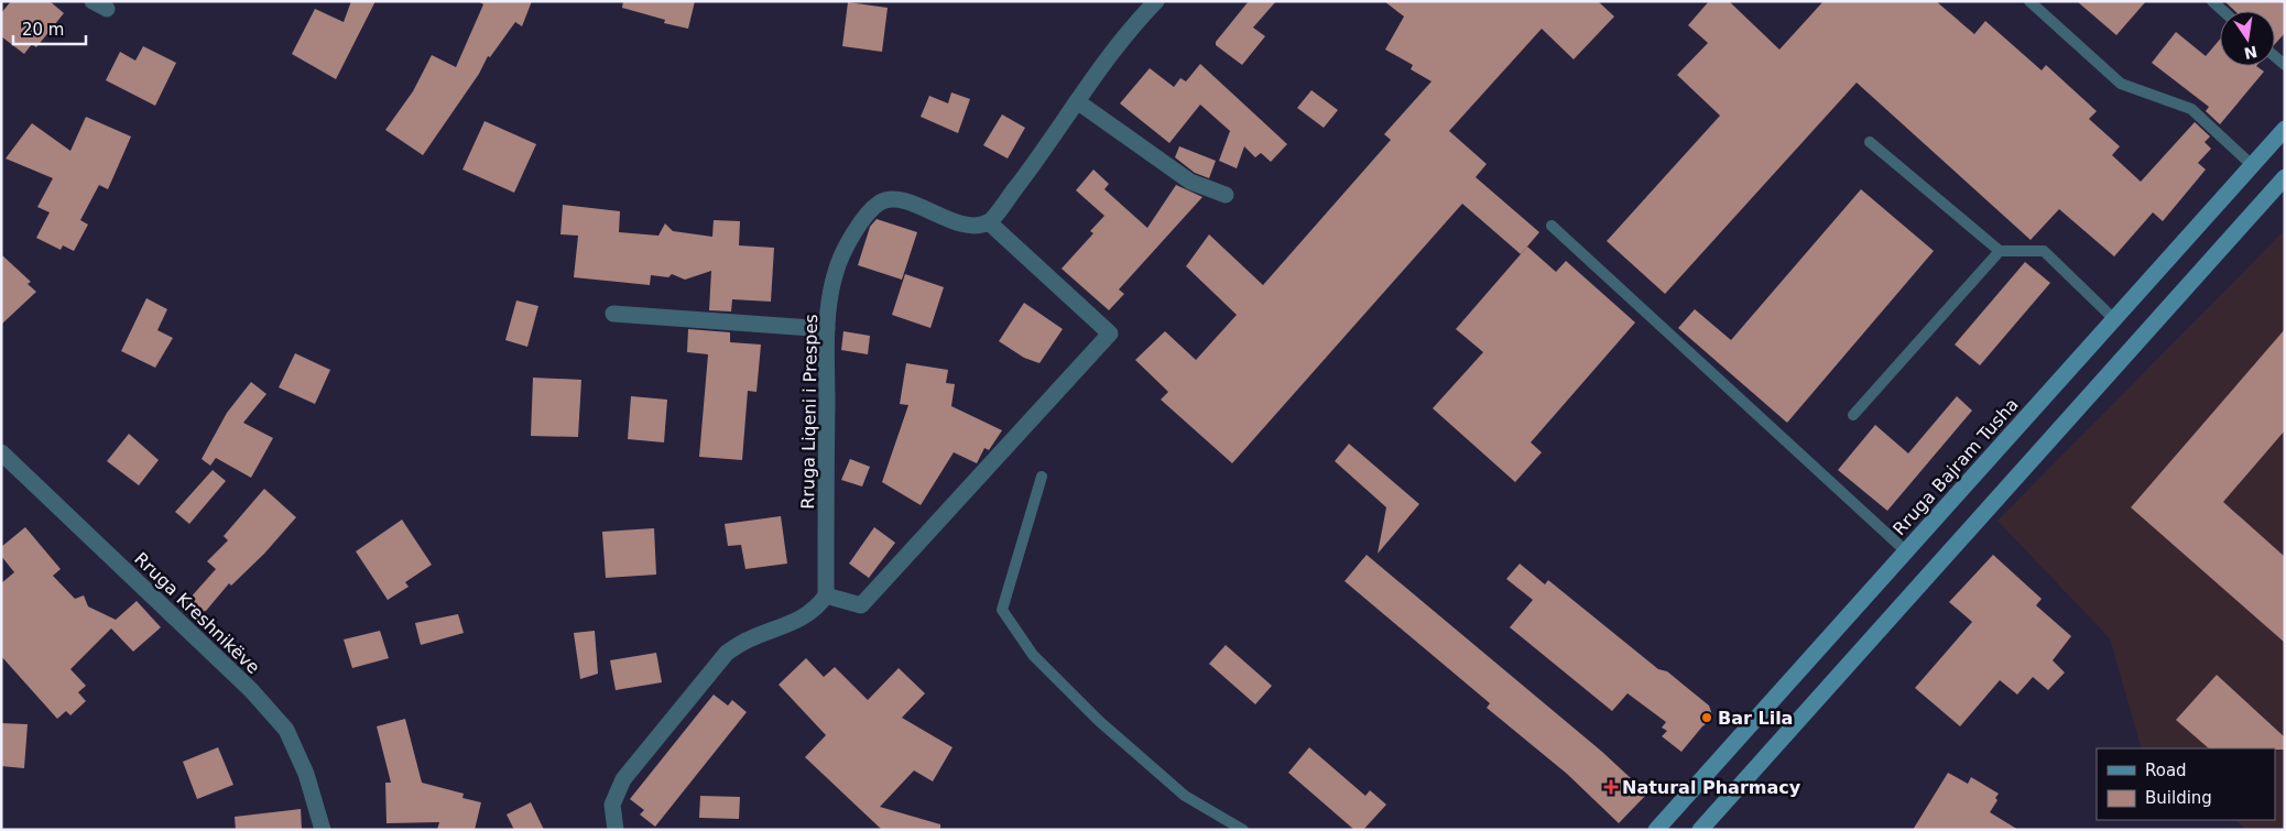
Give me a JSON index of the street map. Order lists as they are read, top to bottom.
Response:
{
  "streets": {
    "main road": ["Rruga Bajram Tusha"],
    "street": ["Rruga Liqeni i Prespes", "Rruga Kreshnikëve"]
  },
  "places": {
    "other": ["Bar Lila"],
    "health": ["Natural Pharmacy"]
  },
  "legend": ["Road", "Building"],
  "scale_bar": "20 m",
  "north": "bottom"
}
